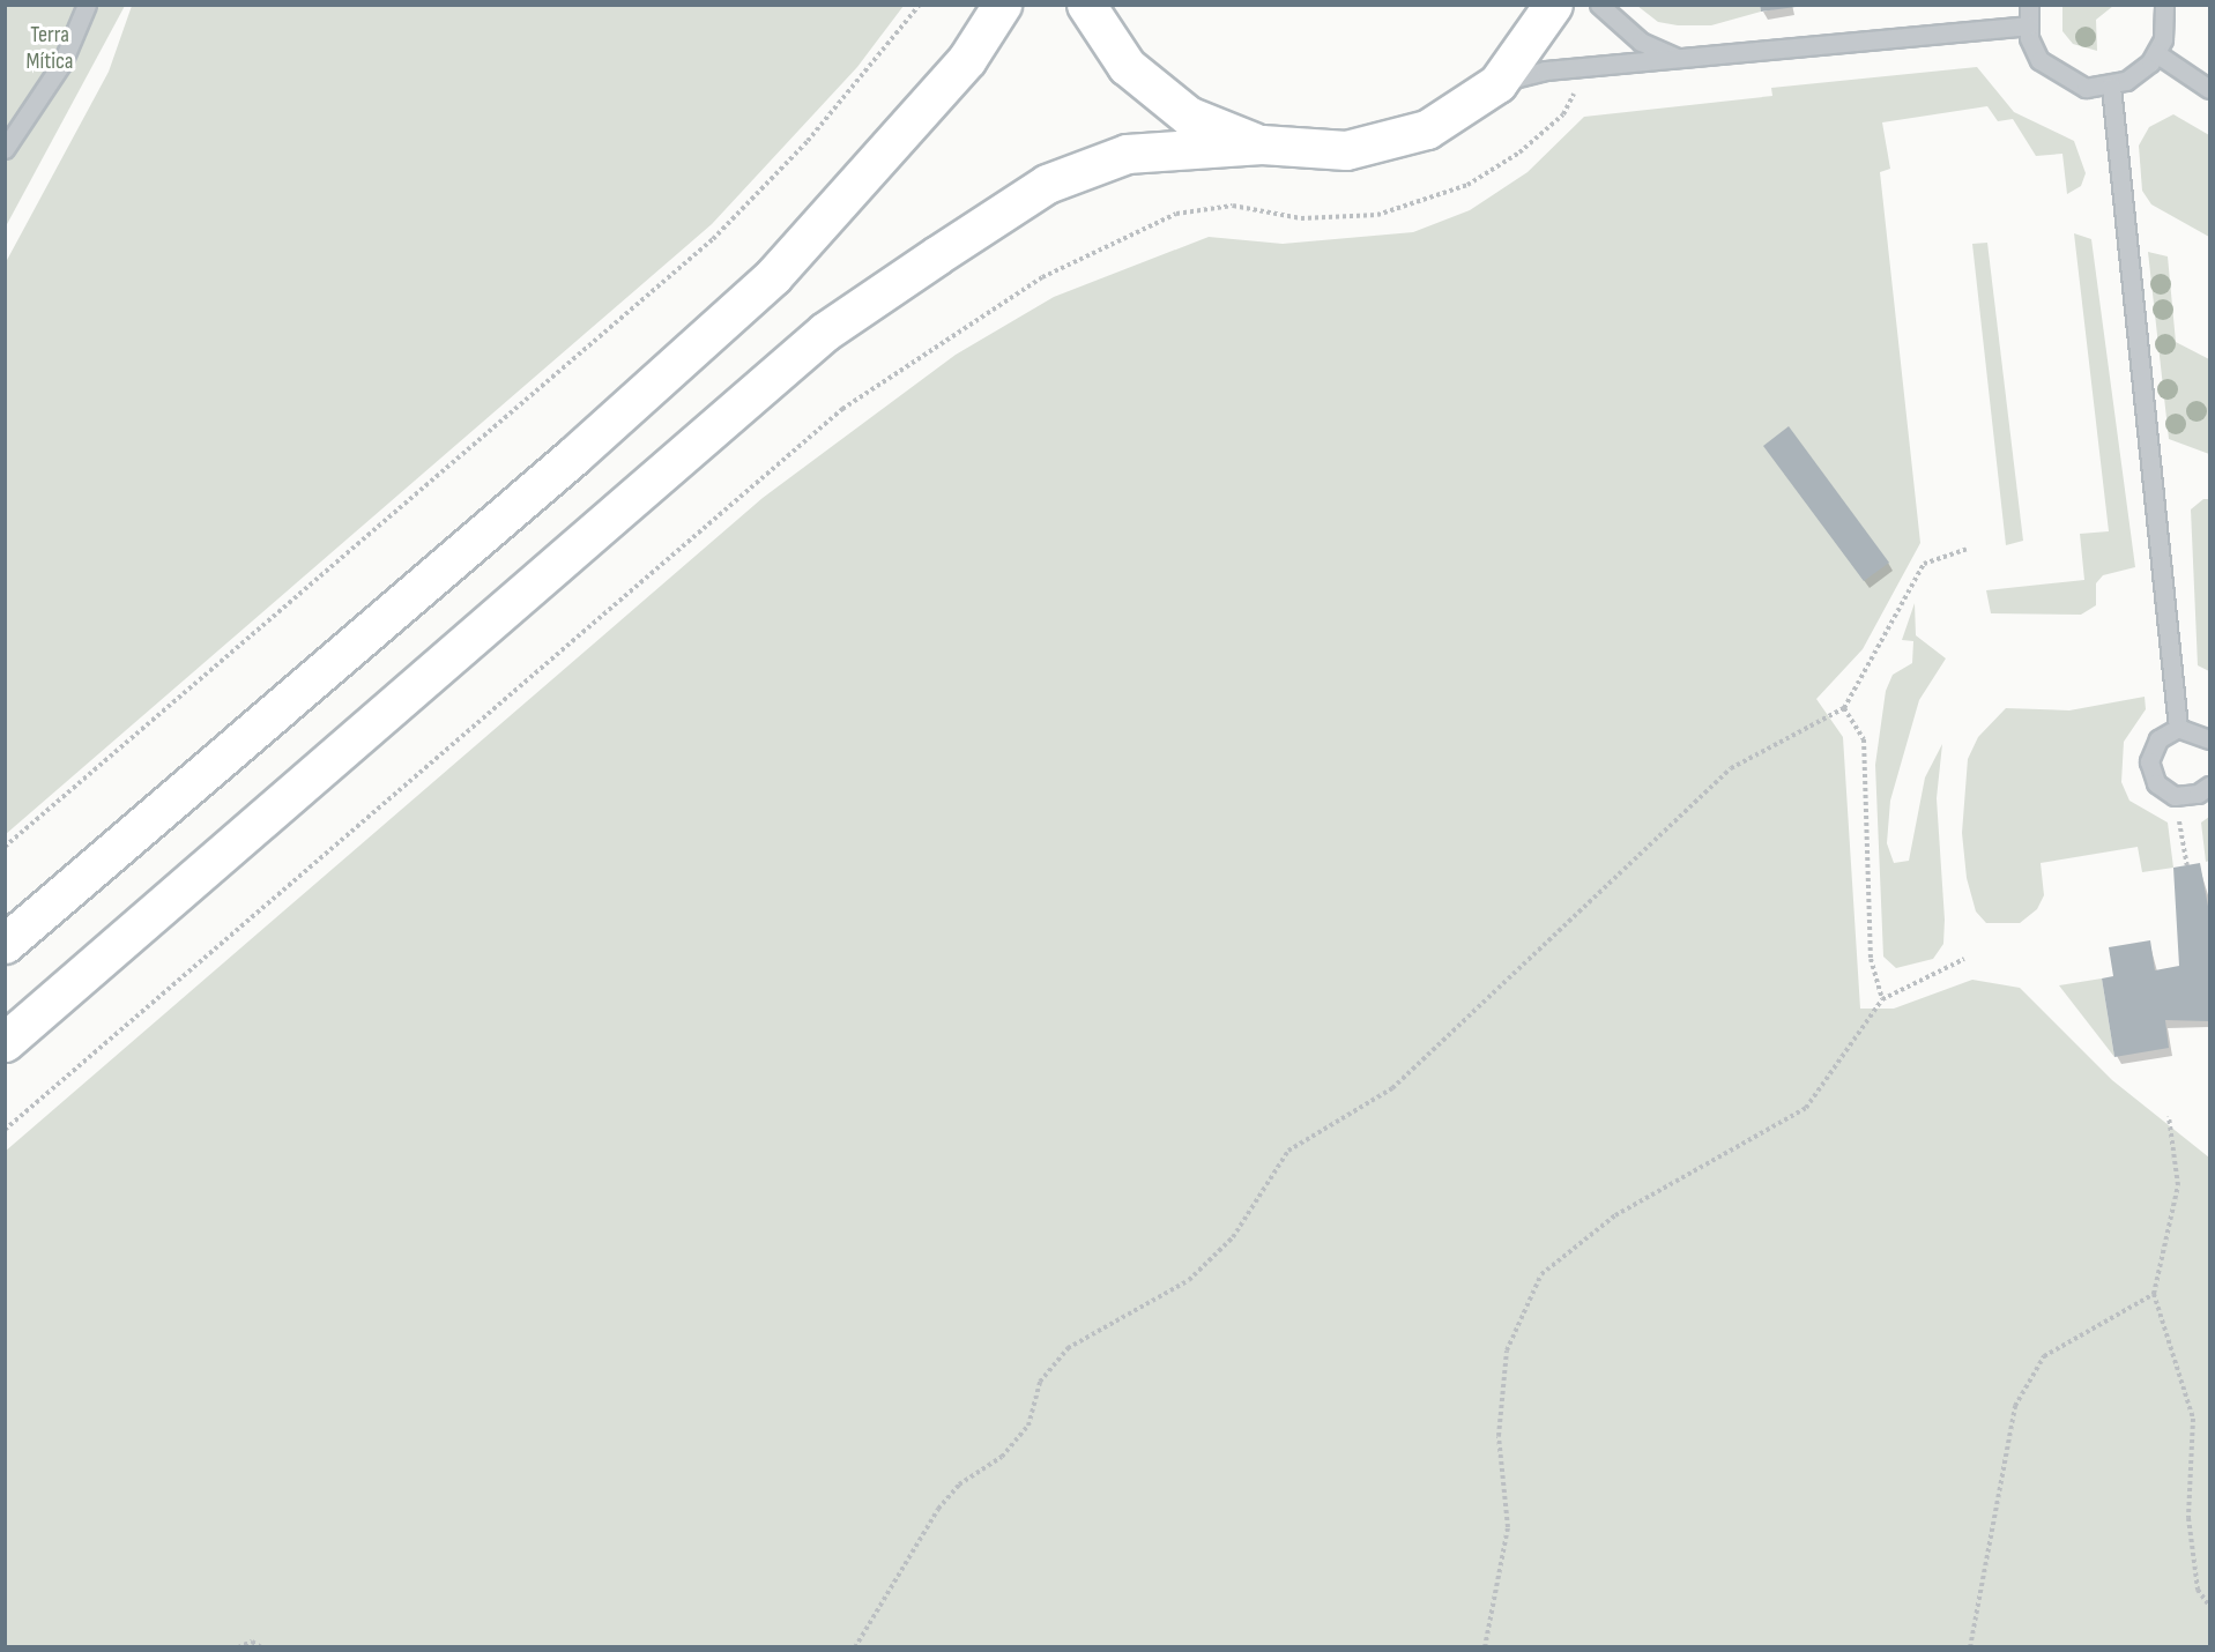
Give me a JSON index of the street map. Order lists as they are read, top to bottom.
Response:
{
  "parks": ["Terra Mítica"]
}
